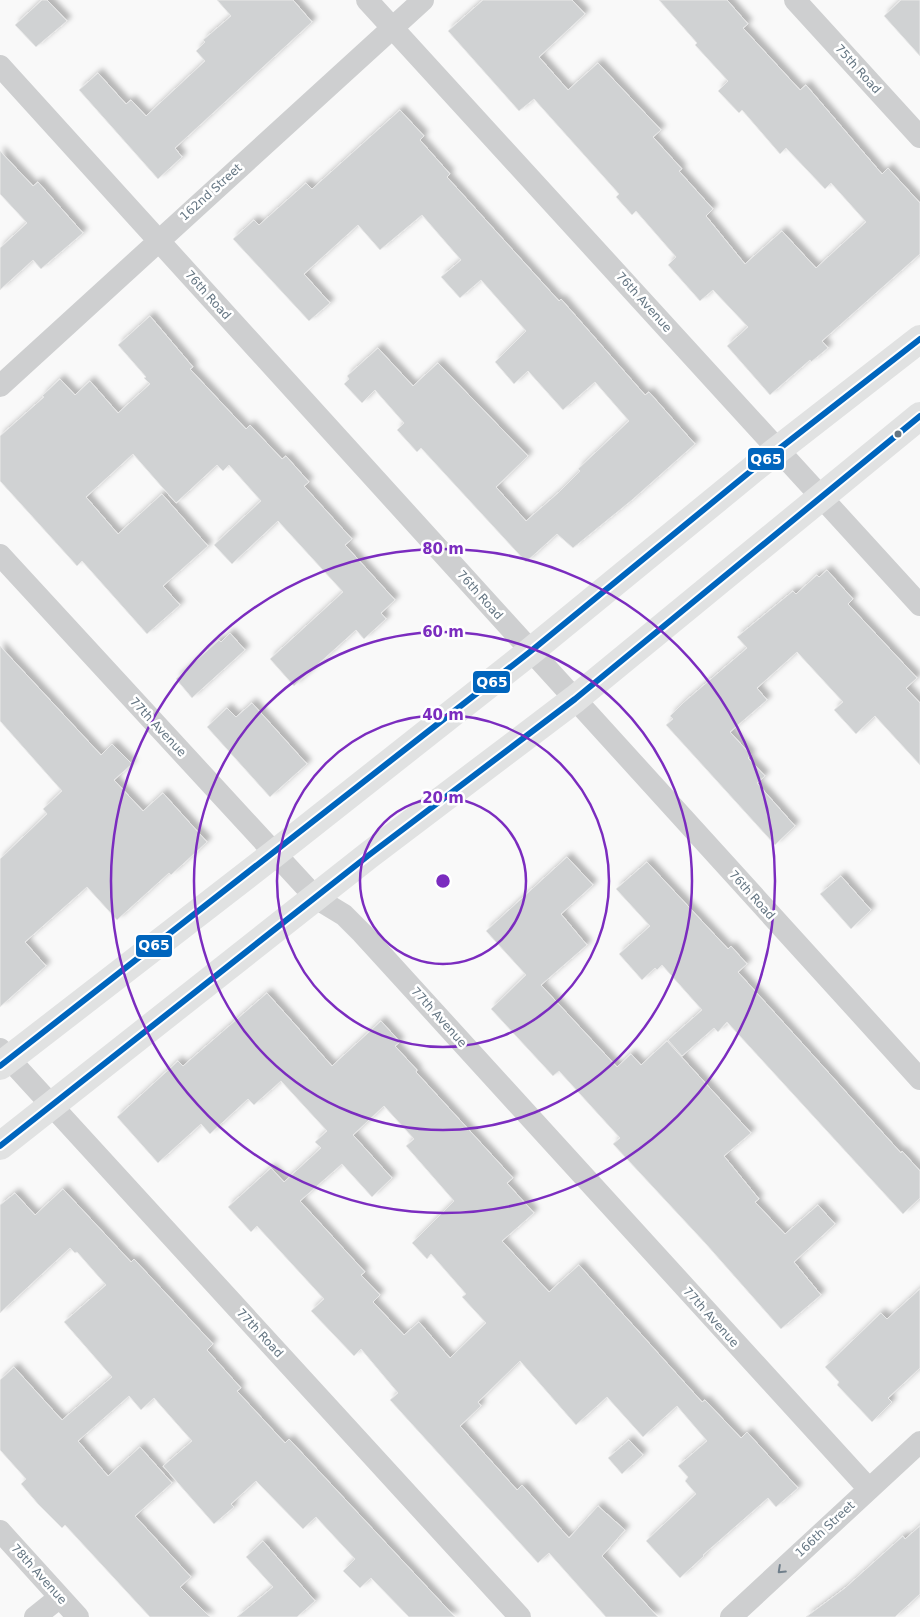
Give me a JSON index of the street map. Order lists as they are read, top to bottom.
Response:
{
  "streets": {
    "street": [
      "75th Road",
      "162nd Street",
      "76th Road",
      "76th Avenue",
      "77th Avenue",
      "77th Road",
      "166th Street",
      "78th Avenue"
    ]
  },
  "crossings": [
    ["162nd Street", "76th Road"],
    ["162nd Street", "76th Avenue"],
    ["77th Avenue", "166th Street"]
  ],
  "one_way": ["166th Street"],
  "lines": ["transit line Q65"],
  "rings": [
    "80 m",
    "60 m",
    "40 m",
    "20 m"
  ]
}
